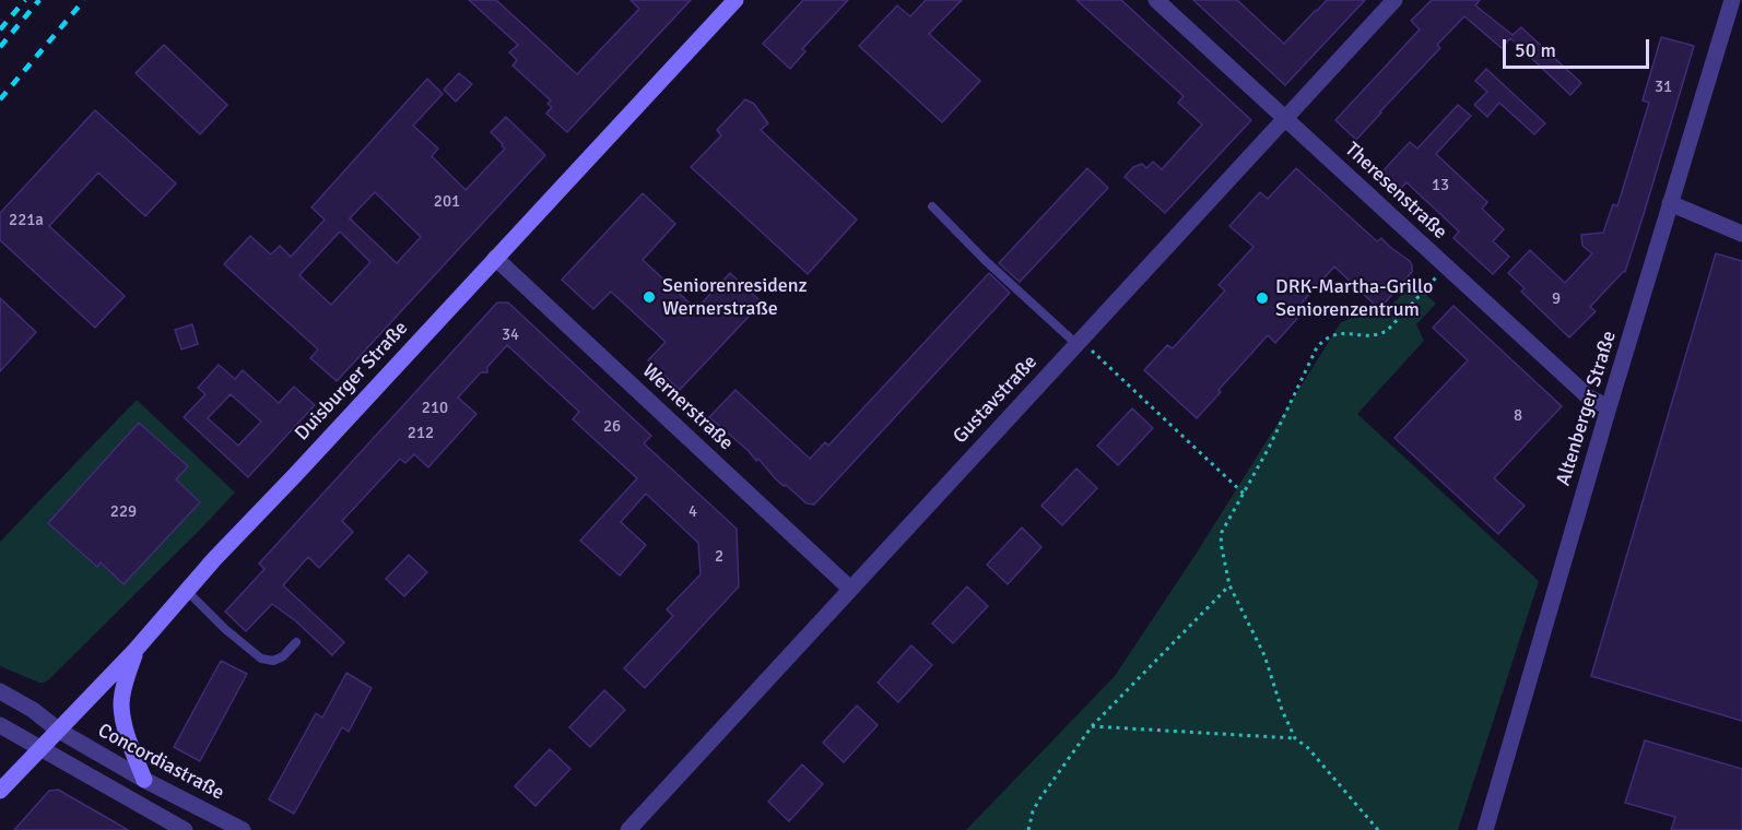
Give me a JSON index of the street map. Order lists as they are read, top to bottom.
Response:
{
  "streets": {
    "main road": ["Duisburger Straße"],
    "street": [
      "Theresenstraße",
      "Gustavstraße",
      "Wernerstraße",
      "Altenberger Straße",
      "Concordiastraße"
    ]
  },
  "crossings": [
    ["Theresenstraße", "Gustavstraße"],
    ["Theresenstraße", "Altenberger Straße"],
    ["Duisburger Straße", "Wernerstraße"],
    ["Duisburger Straße", "Concordiastraße"],
    ["Gustavstraße", "Wernerstraße"]
  ],
  "places": ["Seniorenresidenz Wernerstraße", "DRK-Martha-Grillo Seniorenzentrum"],
  "house_numbers": [
    "31",
    "13",
    "201",
    "221a",
    "9",
    "34",
    "210",
    "8",
    "26",
    "212",
    "229",
    "4",
    "2"
  ],
  "scale_bar": "50 m"
}
